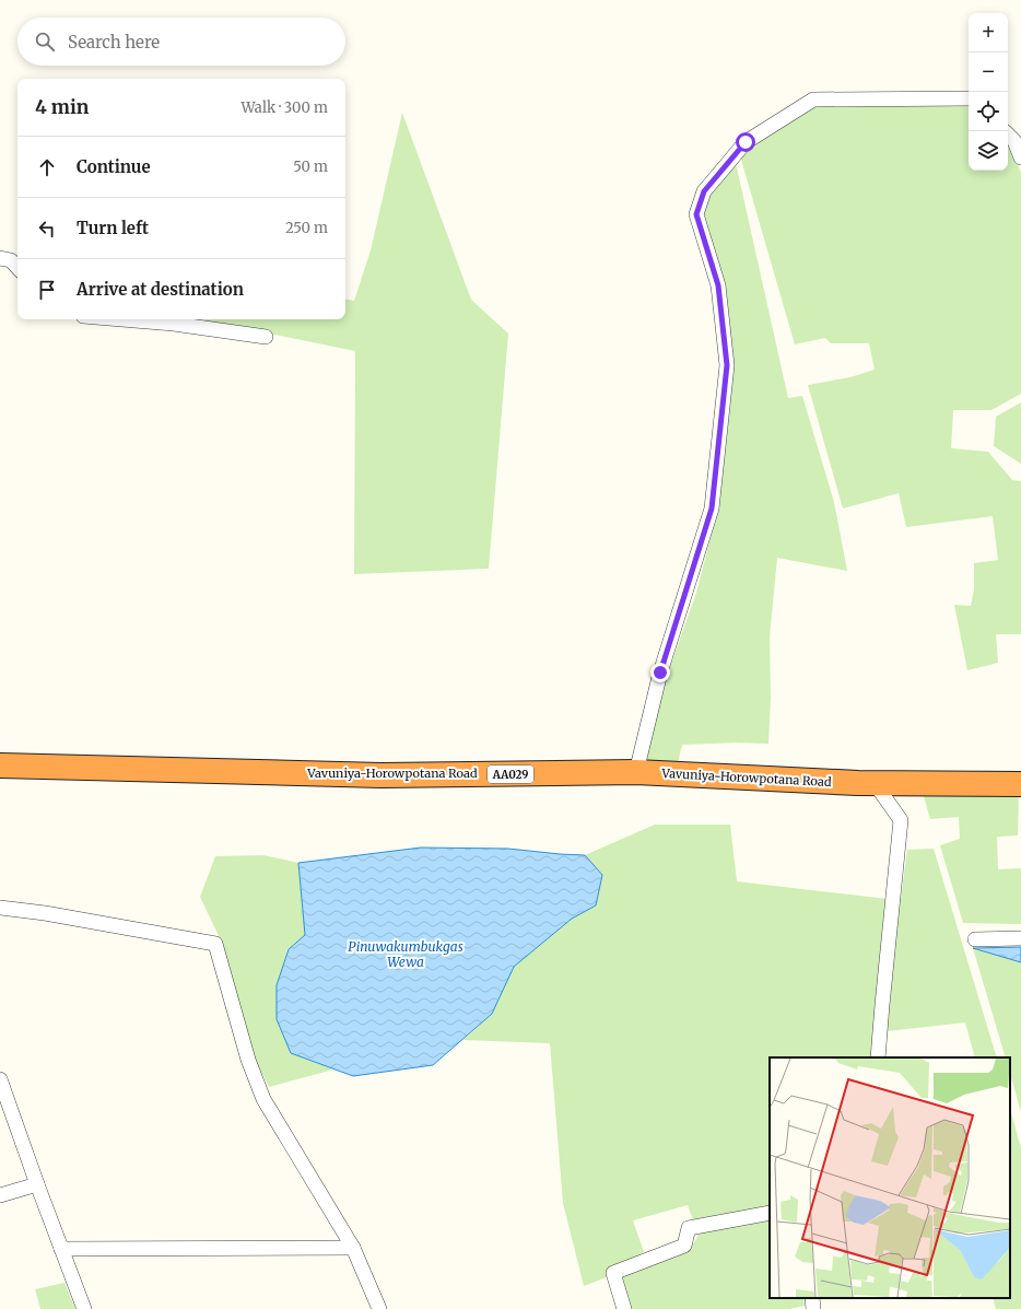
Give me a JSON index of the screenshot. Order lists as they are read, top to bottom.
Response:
{
  "streets": {
    "highway": ["Vavuniya-Horowpotana Road", "AA029"]
  },
  "water": ["Pinuwakumbukgas Wewa"],
  "page": {
    "map_buttons": ["+", "−"],
    "search": "Search here",
    "heading": ["4 min", "Walk · 300 m"],
    "list": [
      ["Continue", "50 m"],
      ["Turn left", "250 m"],
      "Arrive at destination"
    ]
  }
}
